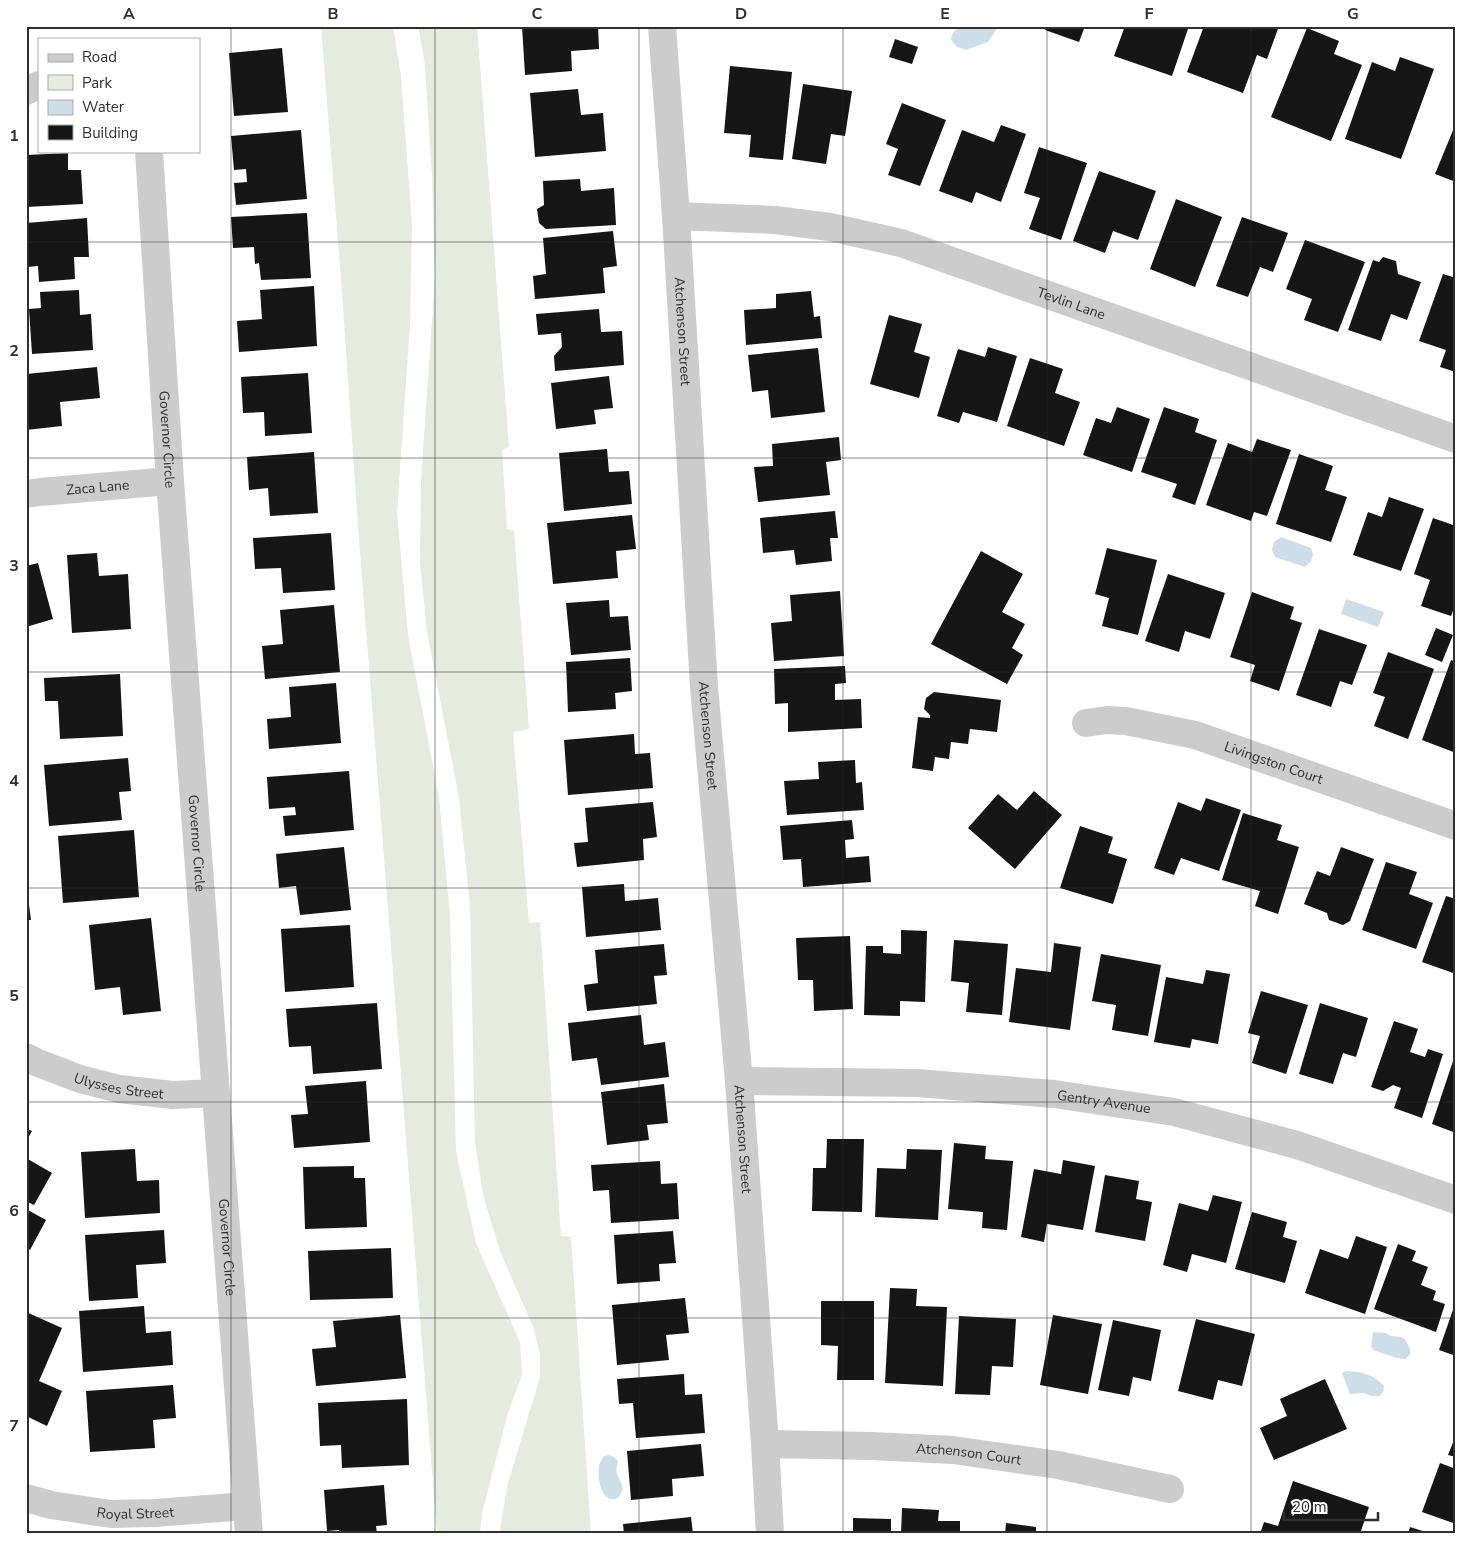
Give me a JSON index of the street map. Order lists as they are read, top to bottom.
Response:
{
  "streets": {
    "street": [
      "Tevlin Lane",
      "Atchenson Street",
      "Governor Circle",
      "Zaca Lane",
      "Livingston Court",
      "Ulysses Street",
      "Gentry Avenue",
      "Atchenson Court",
      "Royal Street"
    ]
  },
  "crossings": [
    ["Tevlin Lane", "Atchenson Street"],
    ["Atchenson Street", "Gentry Avenue"],
    ["Atchenson Street", "Atchenson Court"],
    ["Governor Circle", "Zaca Lane"],
    ["Governor Circle", "Ulysses Street"],
    ["Governor Circle", "Royal Street"]
  ],
  "legend": [
    "Road",
    "Park",
    "Water",
    "Building"
  ],
  "scale_bar": "20 m",
  "grid": {
    "columns": [
      "A",
      "B",
      "C",
      "D",
      "E",
      "F",
      "G"
    ],
    "rows": [
      "1",
      "2",
      "3",
      "4",
      "5",
      "6",
      "7"
    ]
  }
}
